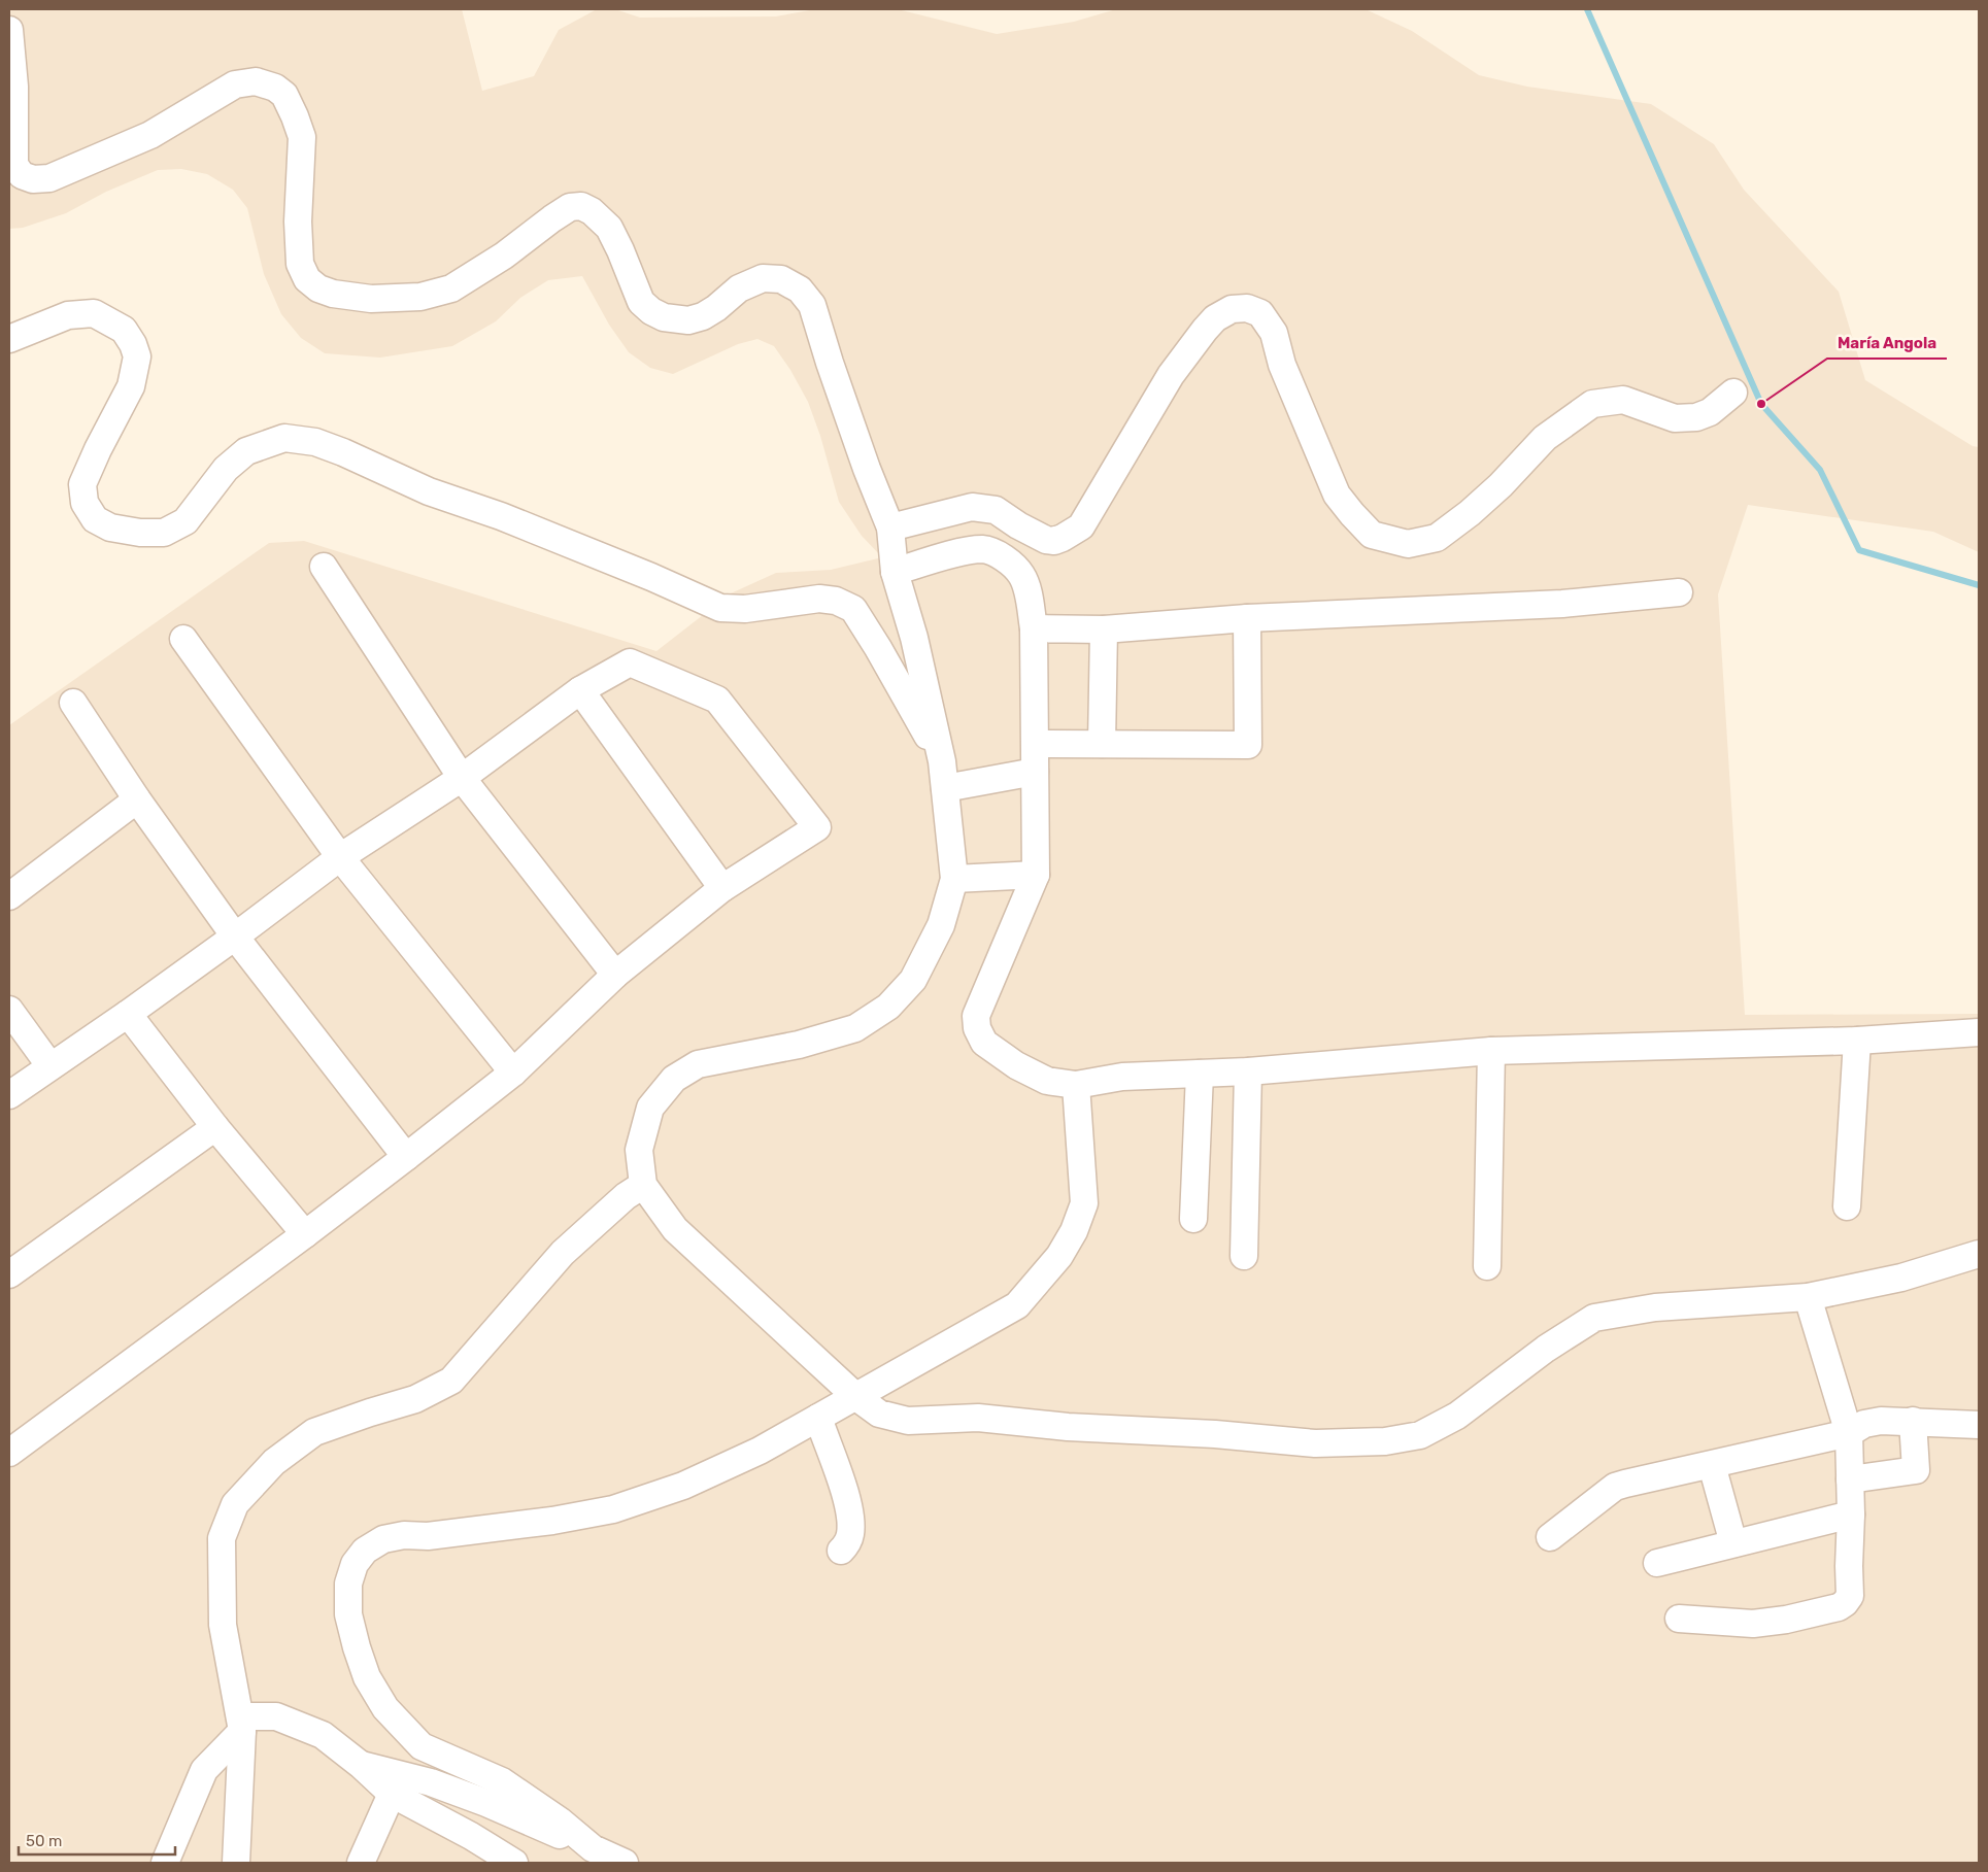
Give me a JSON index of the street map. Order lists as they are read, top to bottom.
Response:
{
  "places": ["María Angola"],
  "scale_bar": "50 m"
}
